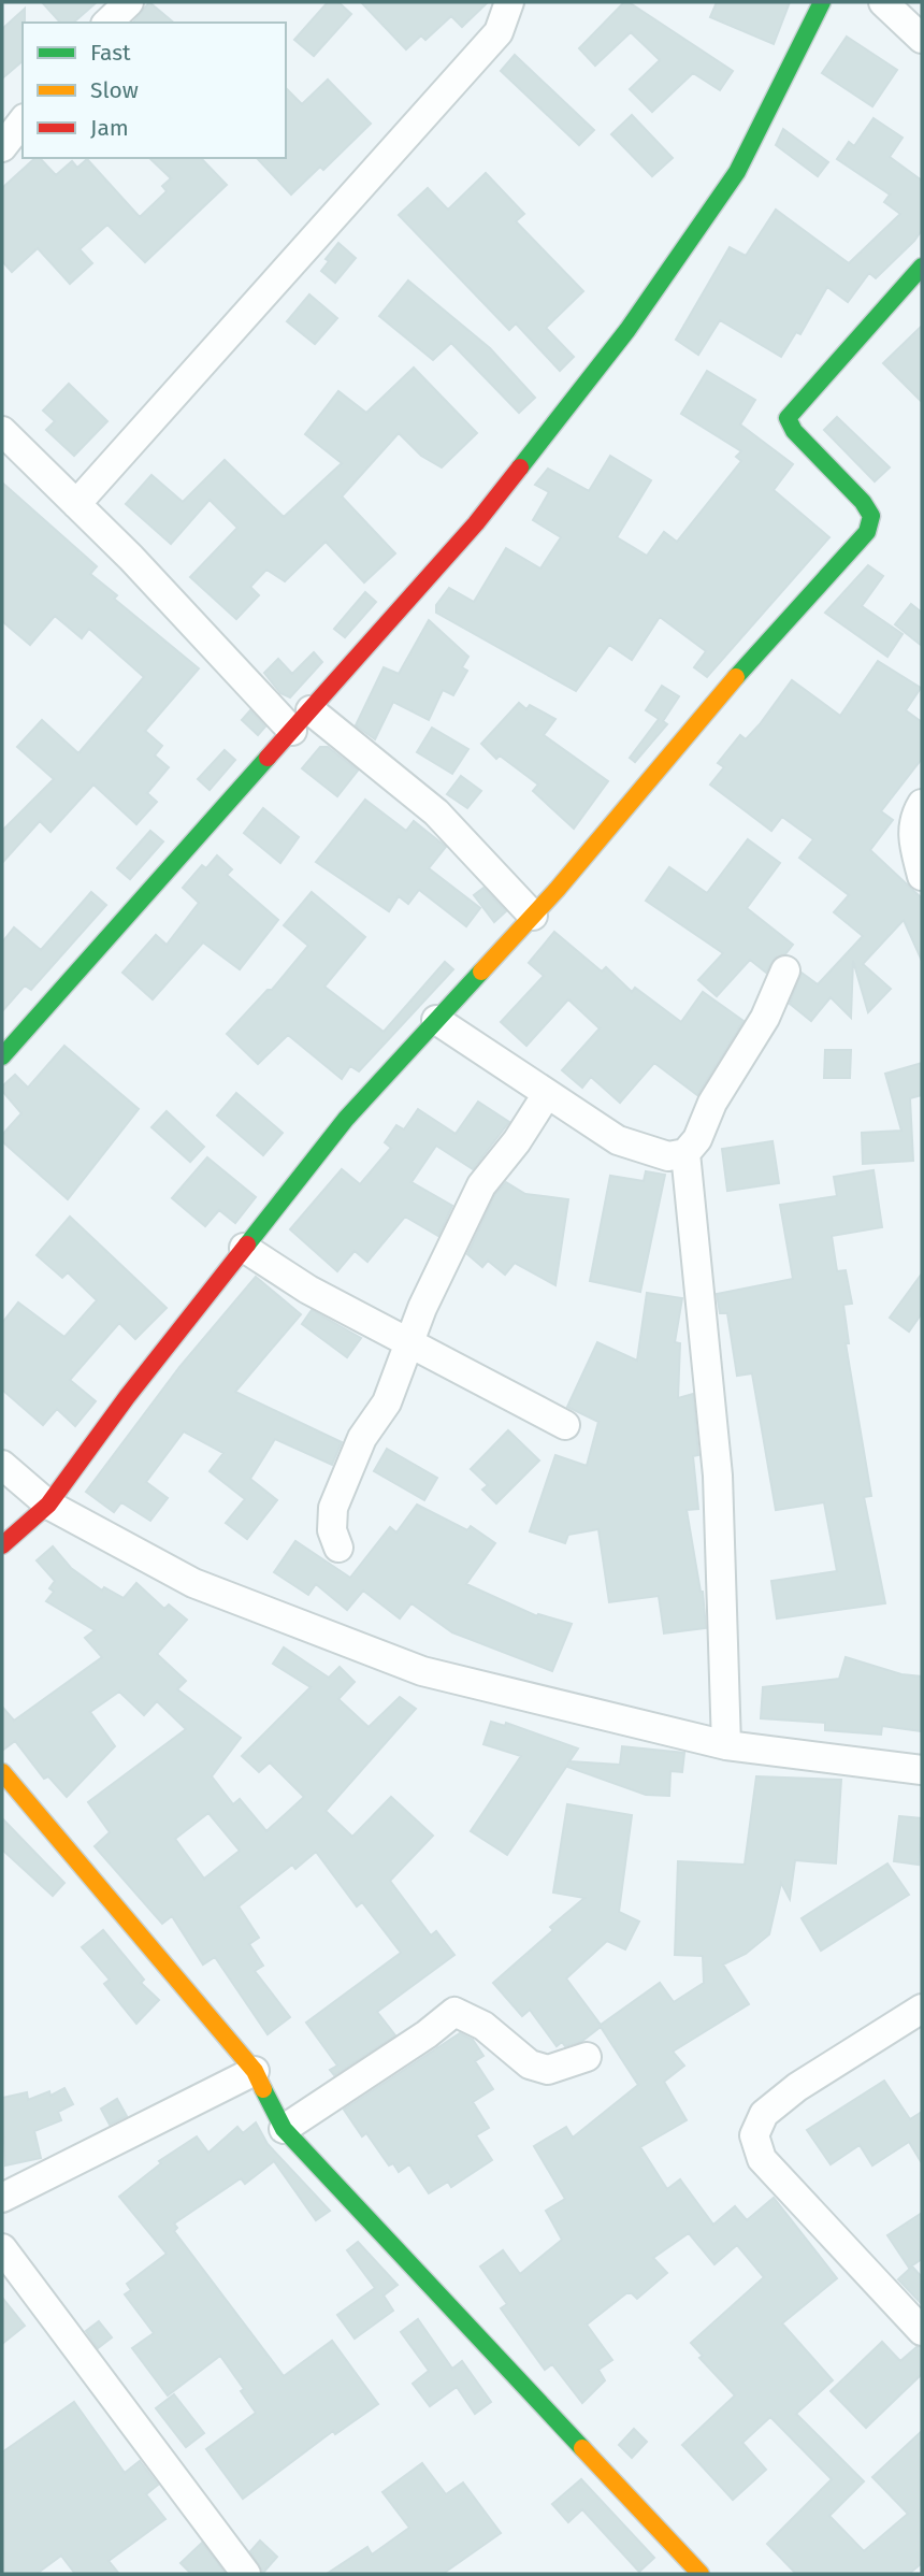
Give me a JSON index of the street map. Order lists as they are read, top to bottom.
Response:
{
  "legend": ["Fast", "Slow", "Jam"]
}
